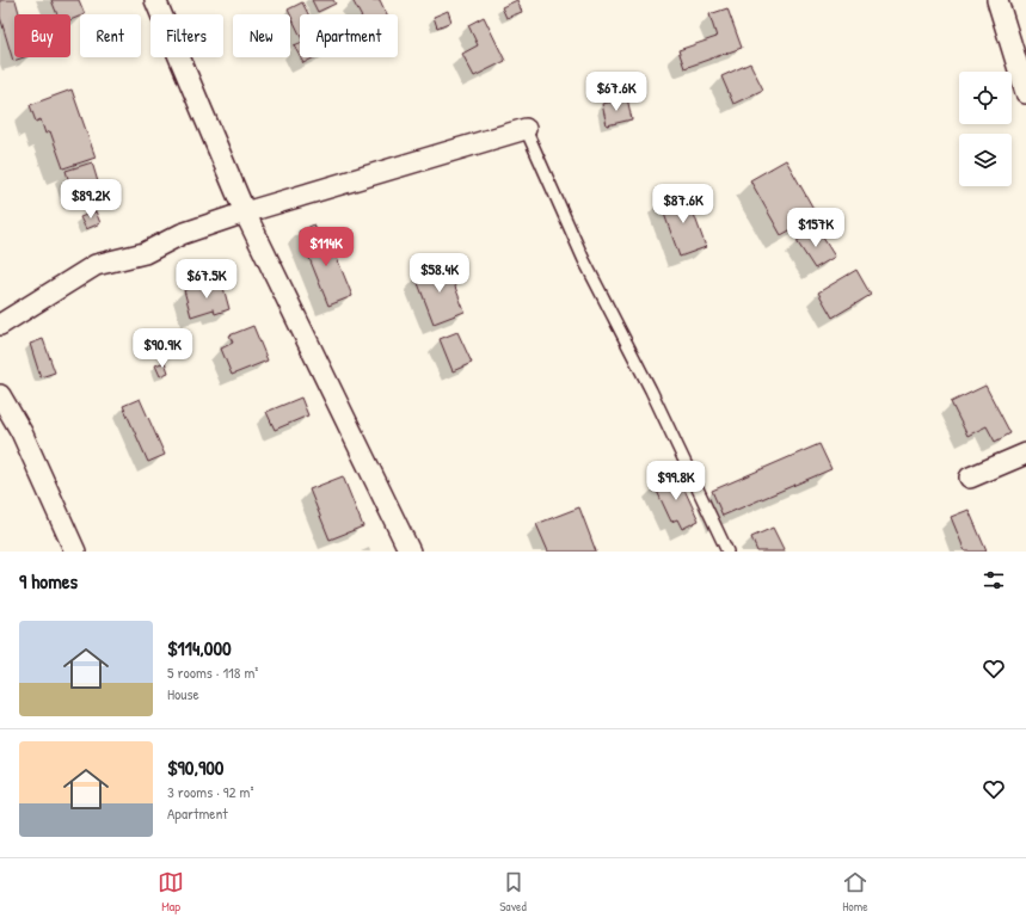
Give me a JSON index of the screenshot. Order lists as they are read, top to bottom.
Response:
{
  "page": {
    "chip": [
      "Buy",
      "Rent",
      "Filters",
      "New",
      "Apartment"
    ],
    "price": [
      "$67.6K",
      "$89.2K",
      "$87.6K",
      "$157K",
      "$114K",
      "$58.4K",
      "$67.5K",
      "$90.9K",
      "$99.8K"
    ],
    "heading": "9 homes",
    "list": [
      {
        "name": "$114,000",
        "note": "5 rooms · 118 m² · House"
      },
      {
        "name": "$90,900",
        "note": "3 rooms · 92 m² · Apartment"
      }
    ],
    "tabs": ["Map", "Saved", "Home"]
  }
}
